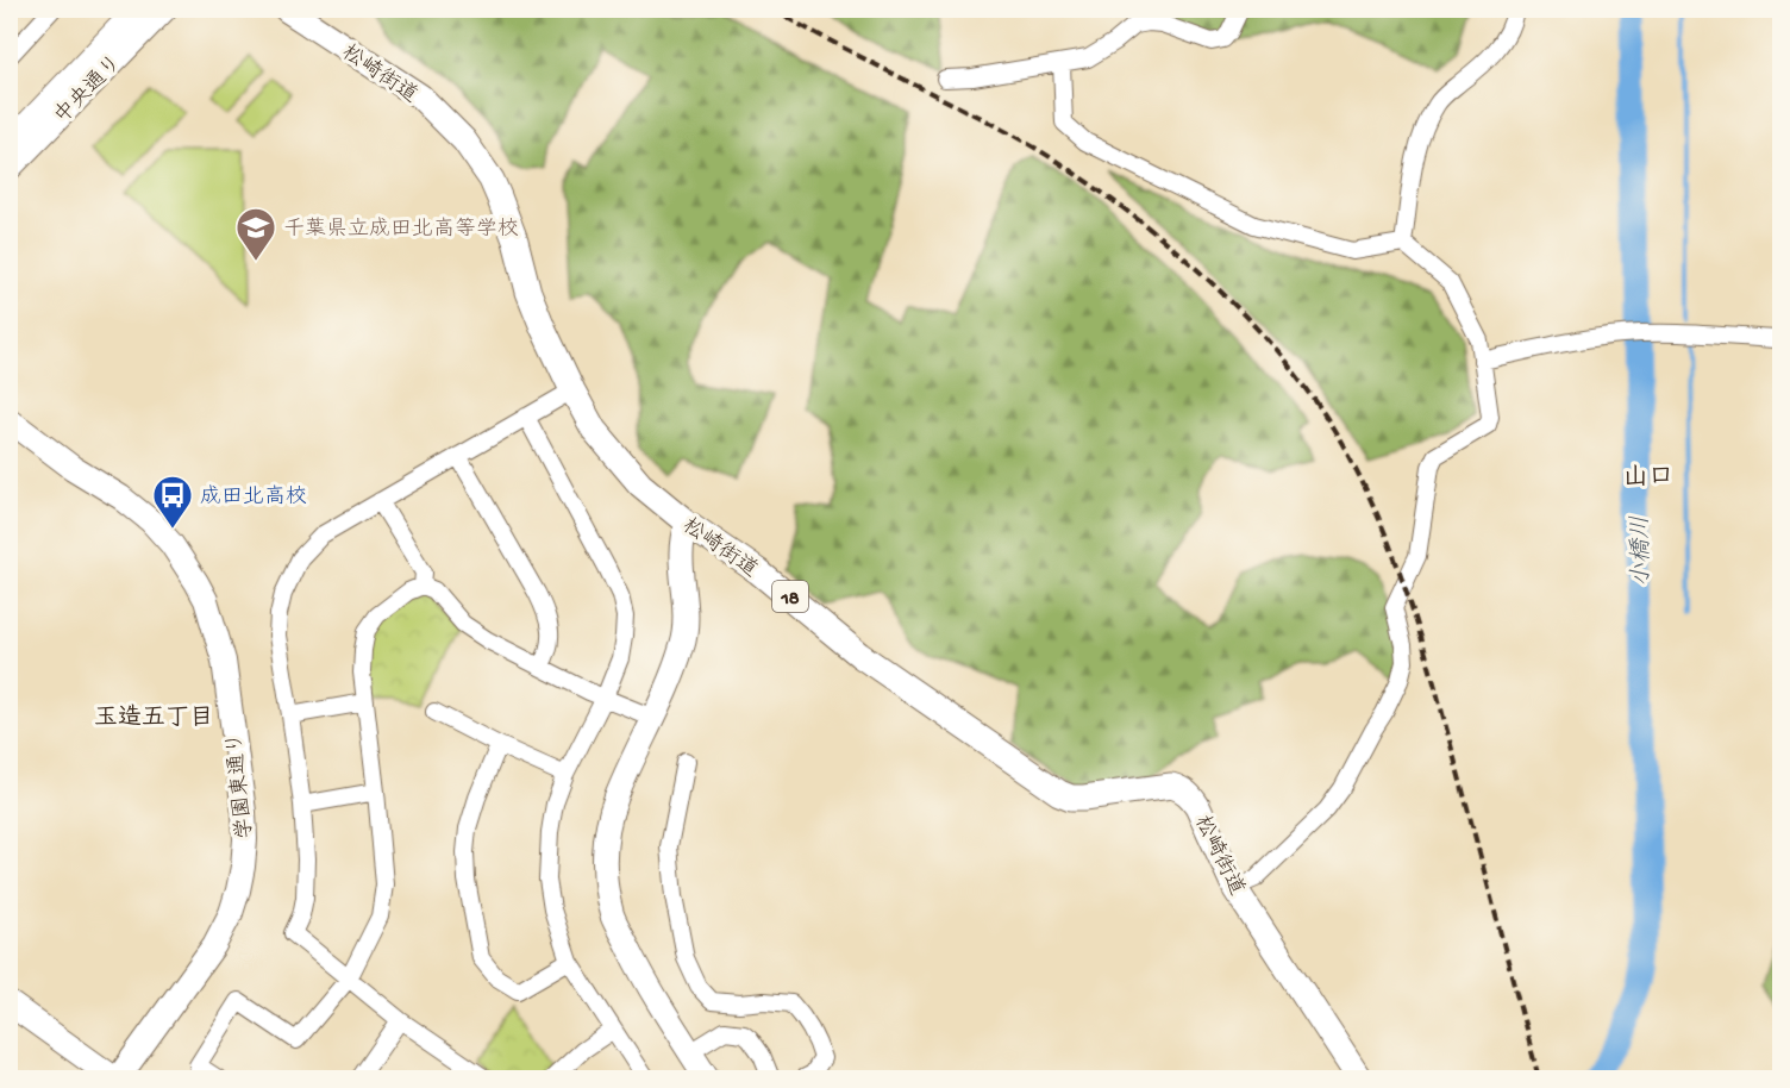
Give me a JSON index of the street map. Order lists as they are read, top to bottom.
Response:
{
  "streets": {
    "main road": ["松崎街道", "18"],
    "street": ["中央通り", "学園東通り"]
  },
  "districts": ["山口", "玉造五丁目"],
  "water": ["小橋川"],
  "places": {
    "school or university": ["千葉県立成田北高等学校"],
    "bus stop": ["成田北高校"]
  }
}
